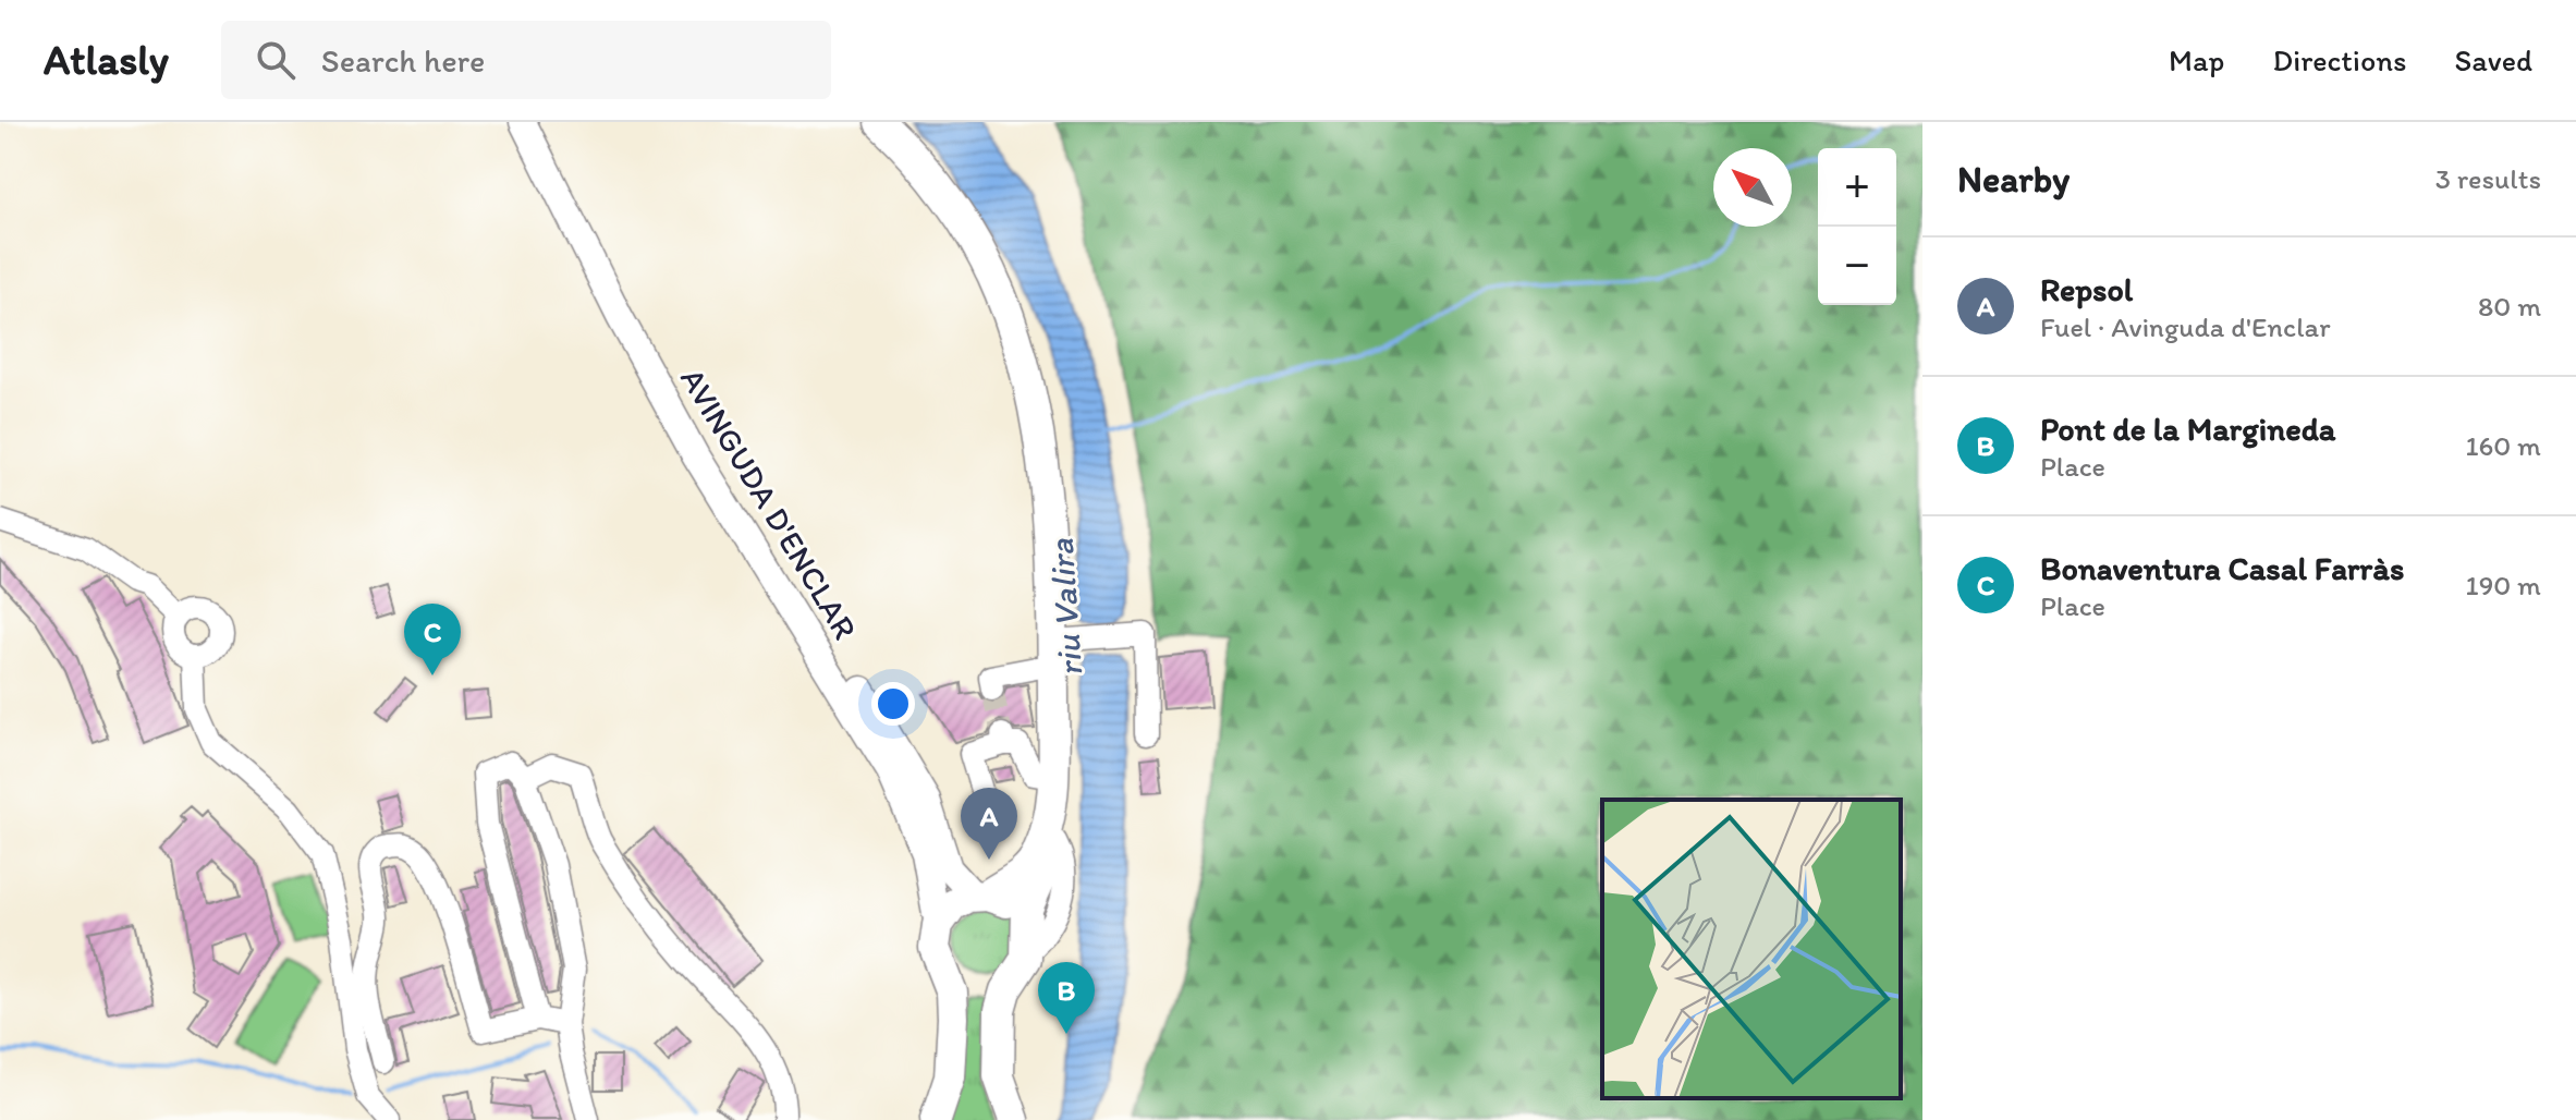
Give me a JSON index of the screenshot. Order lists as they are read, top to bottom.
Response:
{
  "streets": {
    "main road": ["AVINGUDA D'ENCLAR"]
  },
  "water": ["riu Valira"],
  "north": "top left",
  "page": {
    "header": "Atlasly",
    "search": "Search here",
    "nav": ["Map", "Directions", "Saved"],
    "heading": ["Nearby", "3 results"],
    "map_buttons": ["+", "−"],
    "list": [
      {
        "mark": "A",
        "name": "Repsol",
        "note": "Fuel · Avinguda d'Enclar",
        "value": "80 m"
      },
      {
        "mark": "B",
        "name": "Pont de la Margineda",
        "note": "Place",
        "value": "160 m"
      },
      {
        "mark": "C",
        "name": "Bonaventura Casal Farràs",
        "note": "Place",
        "value": "190 m"
      }
    ],
    "pins": ["C", "A", "B"]
  }
}
